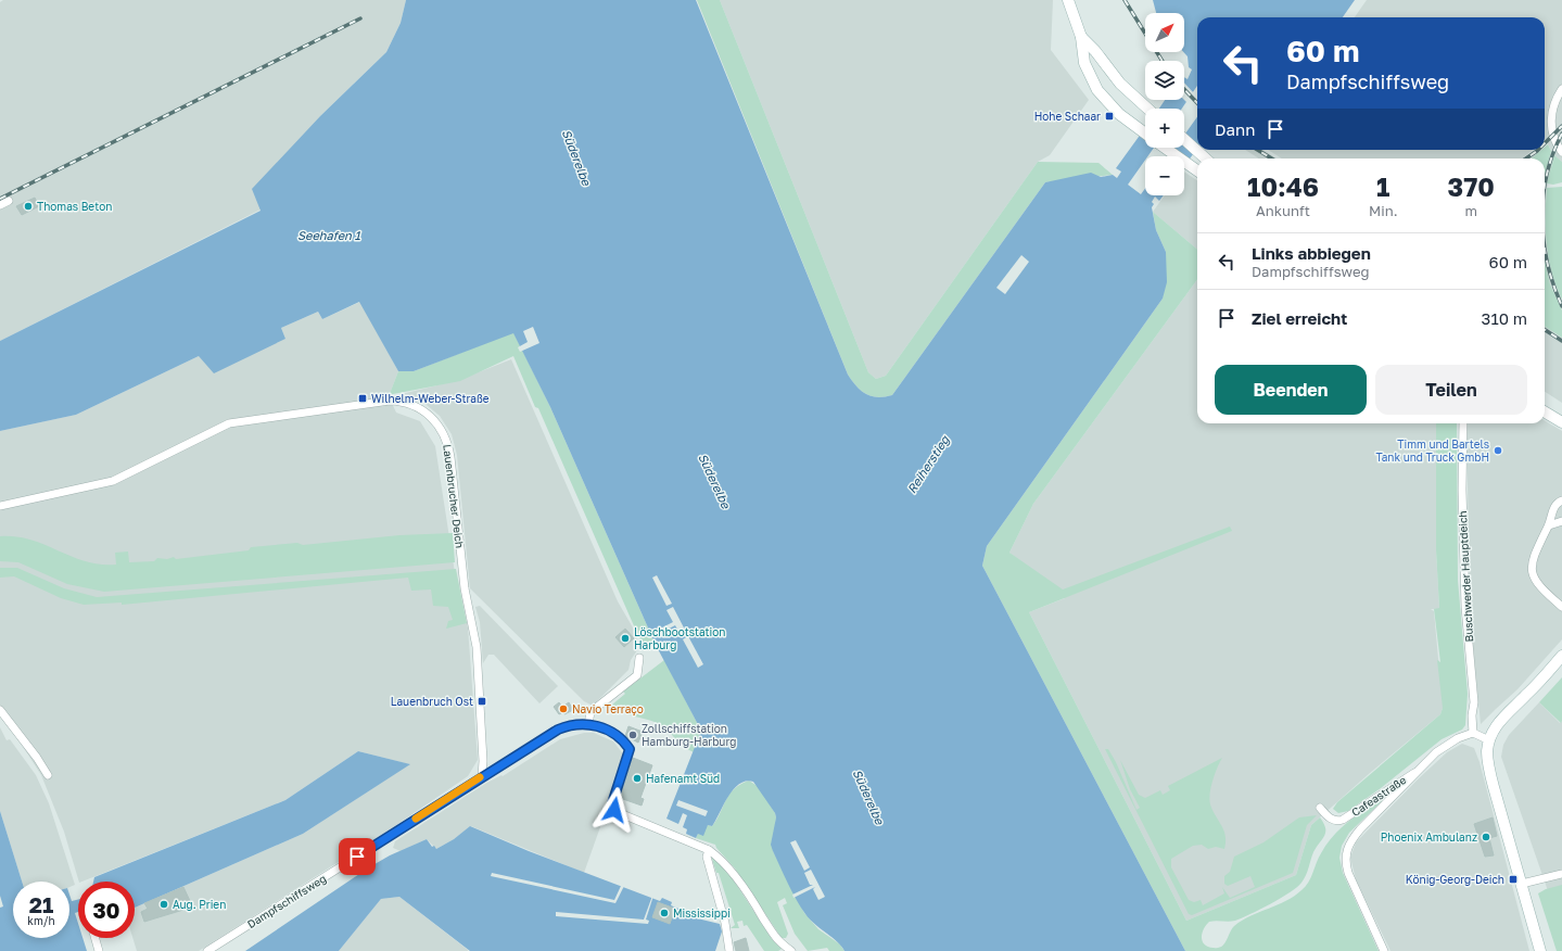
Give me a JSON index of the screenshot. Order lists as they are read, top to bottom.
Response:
{
  "streets": {
    "street": [
      "Lauenbrucher Deich",
      "Buschwerder Hauptdeich",
      "Cafeastraße",
      "Dampfschiffsweg"
    ]
  },
  "crossings": [
    ["Lauenbrucher Deich", "Dampfschiffsweg"]
  ],
  "water": ["Süderelbe", "Seehafen 1", "Reiherstieg"],
  "places": {
    "transit": [
      "Hohe Schaar",
      "Wilhelm-Weber-Straße",
      "Lauenbruch Ost",
      "König-Georg-Deich"
    ],
    "other": [
      "Thomas Beton",
      "Timm und Bartels Tank und Truck GmbH",
      "Löschbootstation Harburg",
      "Navio Terraço",
      "Zollschiffstation Hamburg-Harburg",
      "Hafenamt Süd",
      "Phoenix Ambulanz",
      "Aug. Prien",
      "Mississippi"
    ]
  },
  "north": "top right",
  "page": {
    "map_buttons": ["+", "−"],
    "turn": ["60 m", "Dampfschiffsweg"],
    "then": "Dann",
    "eta": [
      "10:46",
      "Ankunft",
      "1",
      "Min.",
      "370",
      "m"
    ],
    "list": [
      {
        "name": "Links abbiegen",
        "note": "Dampfschiffsweg",
        "value": "60 m"
      },
      {
        "name": "Ziel erreicht",
        "value": "310 m"
      }
    ],
    "buttons": ["Beenden", "Teilen"],
    "speed": "21 km/h",
    "limit": "30"
  }
}
